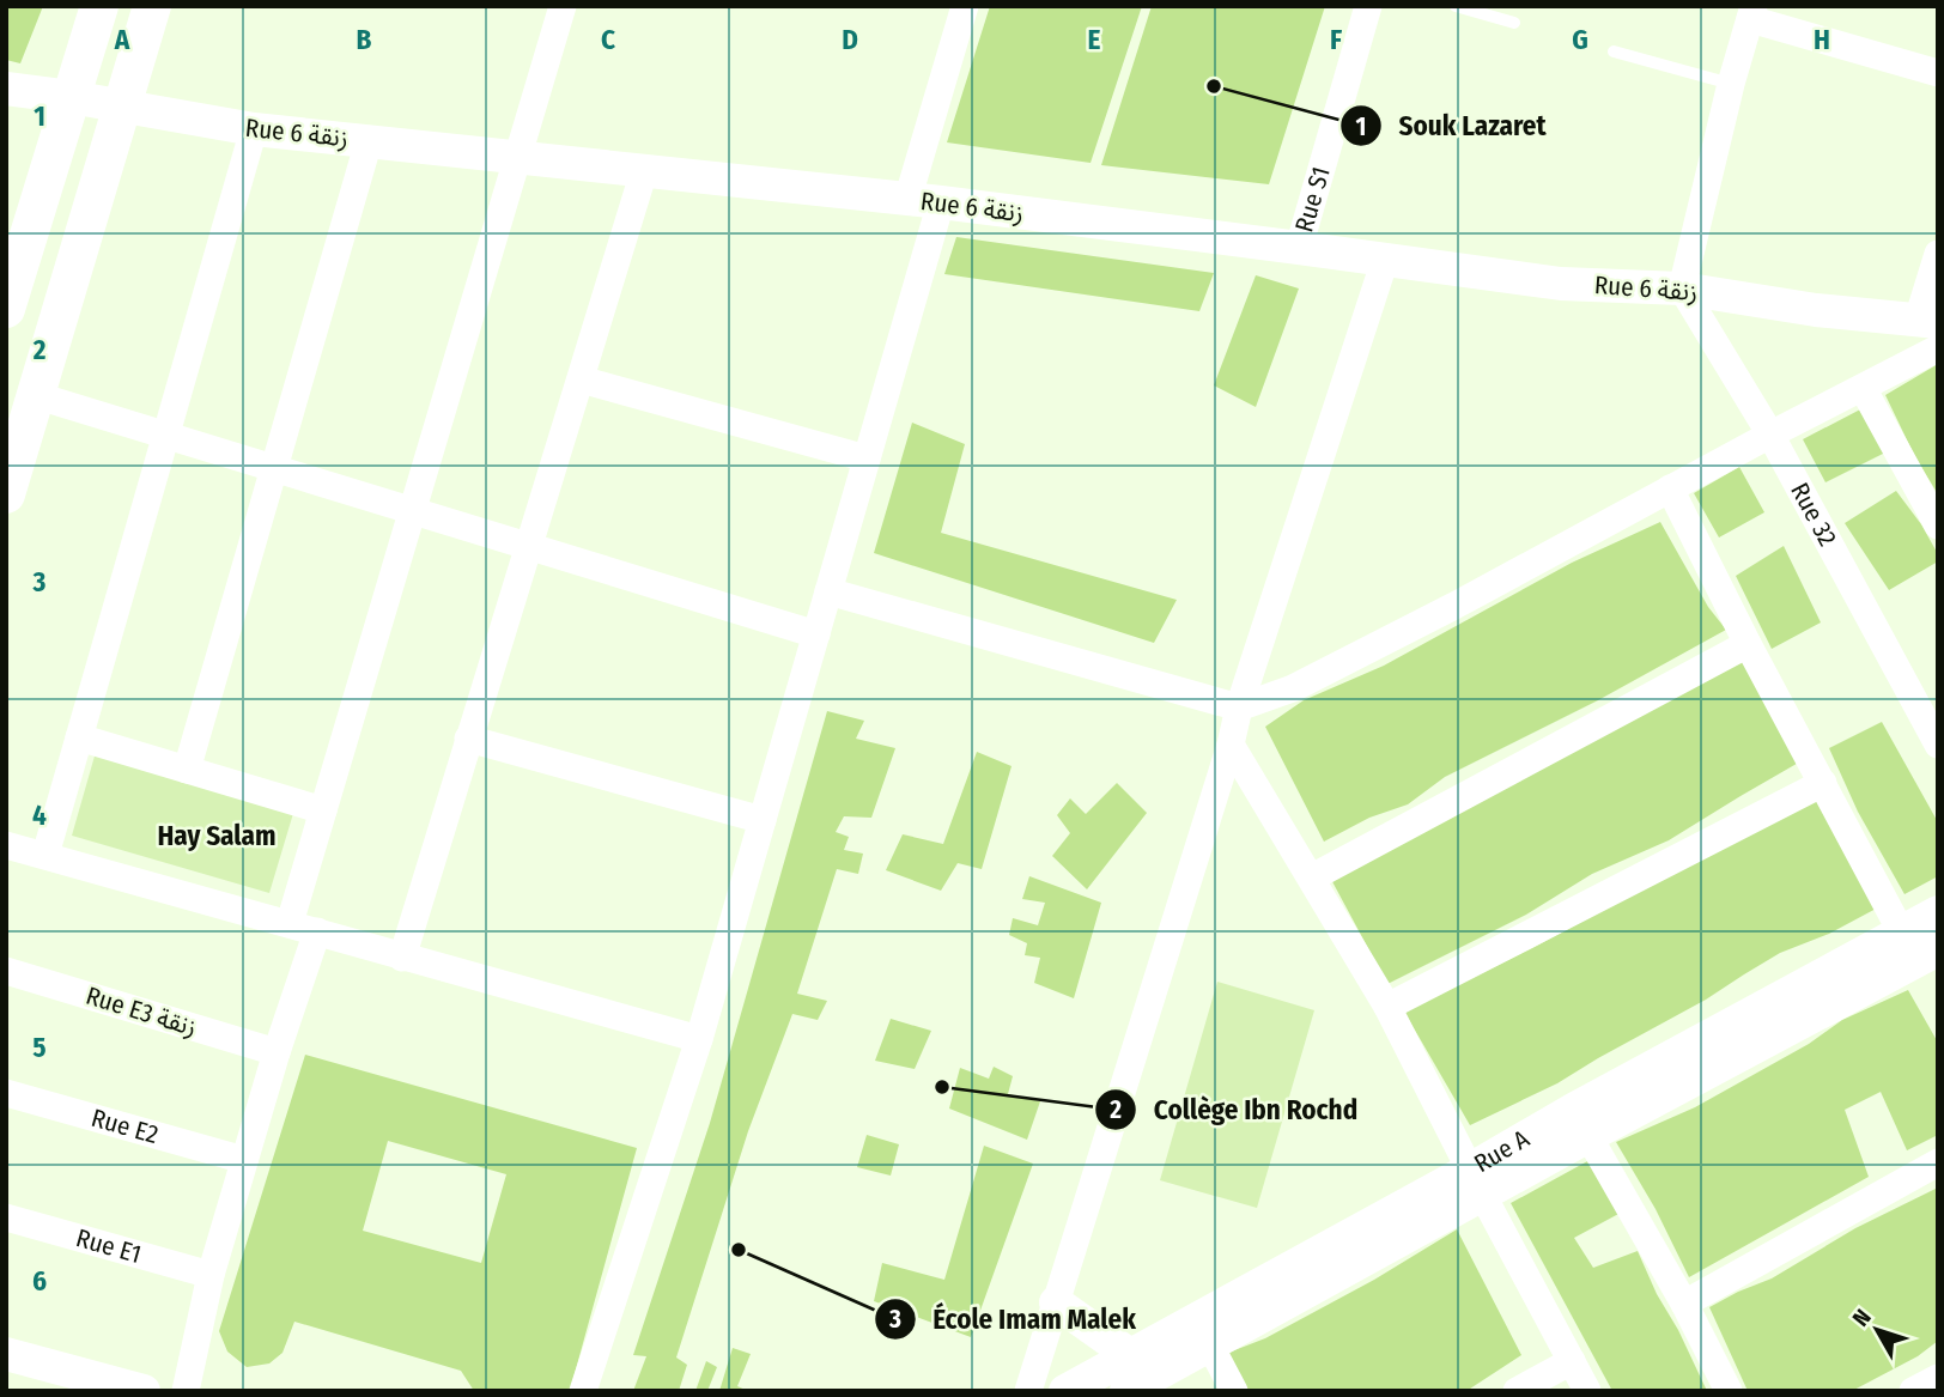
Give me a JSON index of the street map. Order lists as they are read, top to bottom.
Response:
{
  "streets": {
    "street": [
      "Rue 6 زنقة",
      "Rue S1",
      "Rue 32",
      "Rue E3 زنقة",
      "Rue E2",
      "Rue A",
      "Rue E1"
    ]
  },
  "crossings": [
    ["Rue 6 زنقة", "Rue S1"],
    ["Rue 6 زنقة", "Rue 32"]
  ],
  "districts": ["Hay Salam"],
  "places": ["Souk Lazaret", "Collège Ibn Rochd", "École Imam Malek"],
  "north": "top left",
  "grid": {
    "columns": [
      "A",
      "B",
      "C",
      "D",
      "E",
      "F",
      "G",
      "H"
    ],
    "rows": [
      "1",
      "2",
      "3",
      "4",
      "5",
      "6"
    ]
  }
}
